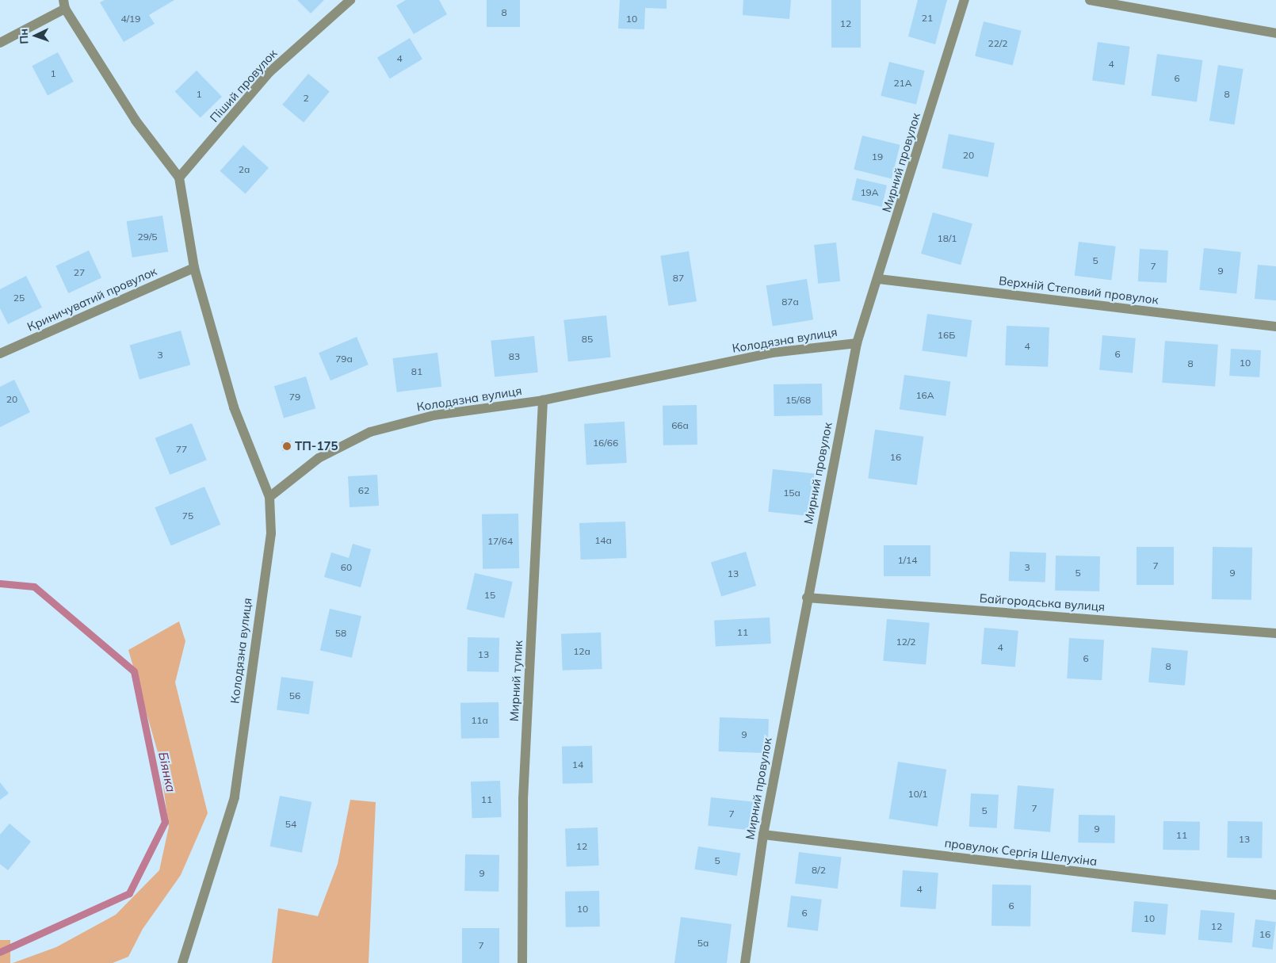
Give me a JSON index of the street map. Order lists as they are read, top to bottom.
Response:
{
  "streets": {
    "street": [
      "Піший провулок",
      "Мирний провулок",
      "Верхній Степовий провулок",
      "Криничуватий провулок",
      "Колодязна вулиця",
      "Байгородська вулиця",
      "Мирний тупик",
      "провулок Сергія Шелухіна"
    ]
  },
  "crossings": [
    ["Мирний провулок", "Верхній Степовий провулок"],
    ["Мирний провулок", "Колодязна вулиця"],
    ["Мирний провулок", "Байгородська вулиця"],
    ["Мирний провулок", "провулок Сергія Шелухіна"],
    ["Колодязна вулиця", "Мирний тупик"]
  ],
  "water": ["Біянка"],
  "places": ["ТП-175"],
  "house_numbers": [
    "8",
    "21",
    "4/19",
    "10",
    "12",
    "22/2",
    "4",
    "4",
    "1",
    "6",
    "21А",
    "1",
    "8",
    "2",
    "20",
    "19",
    "2а",
    "19А",
    "29/5",
    "18/1",
    "5",
    "7",
    "9",
    "27",
    "87",
    "25",
    "87а",
    "16Б",
    "85",
    "4",
    "6",
    "3",
    "83",
    "79а",
    "10",
    "8",
    "81",
    "16А",
    "79",
    "20",
    "15/68",
    "66а",
    "16/66",
    "77",
    "16",
    "62",
    "15а",
    "75",
    "14а",
    "17/64",
    "1/14",
    "7",
    "60",
    "3",
    "5",
    "9",
    "13",
    "15",
    "11",
    "58",
    "12/2",
    "4",
    "12а",
    "13",
    "6",
    "8",
    "56",
    "11а",
    "9",
    "14",
    "10/1",
    "11",
    "7",
    "5",
    "7",
    "54",
    "9",
    "11",
    "13",
    "12",
    "5",
    "8/2",
    "9",
    "4",
    "6",
    "10",
    "6",
    "10",
    "12",
    "16",
    "5а",
    "7"
  ],
  "north": "left"
}
